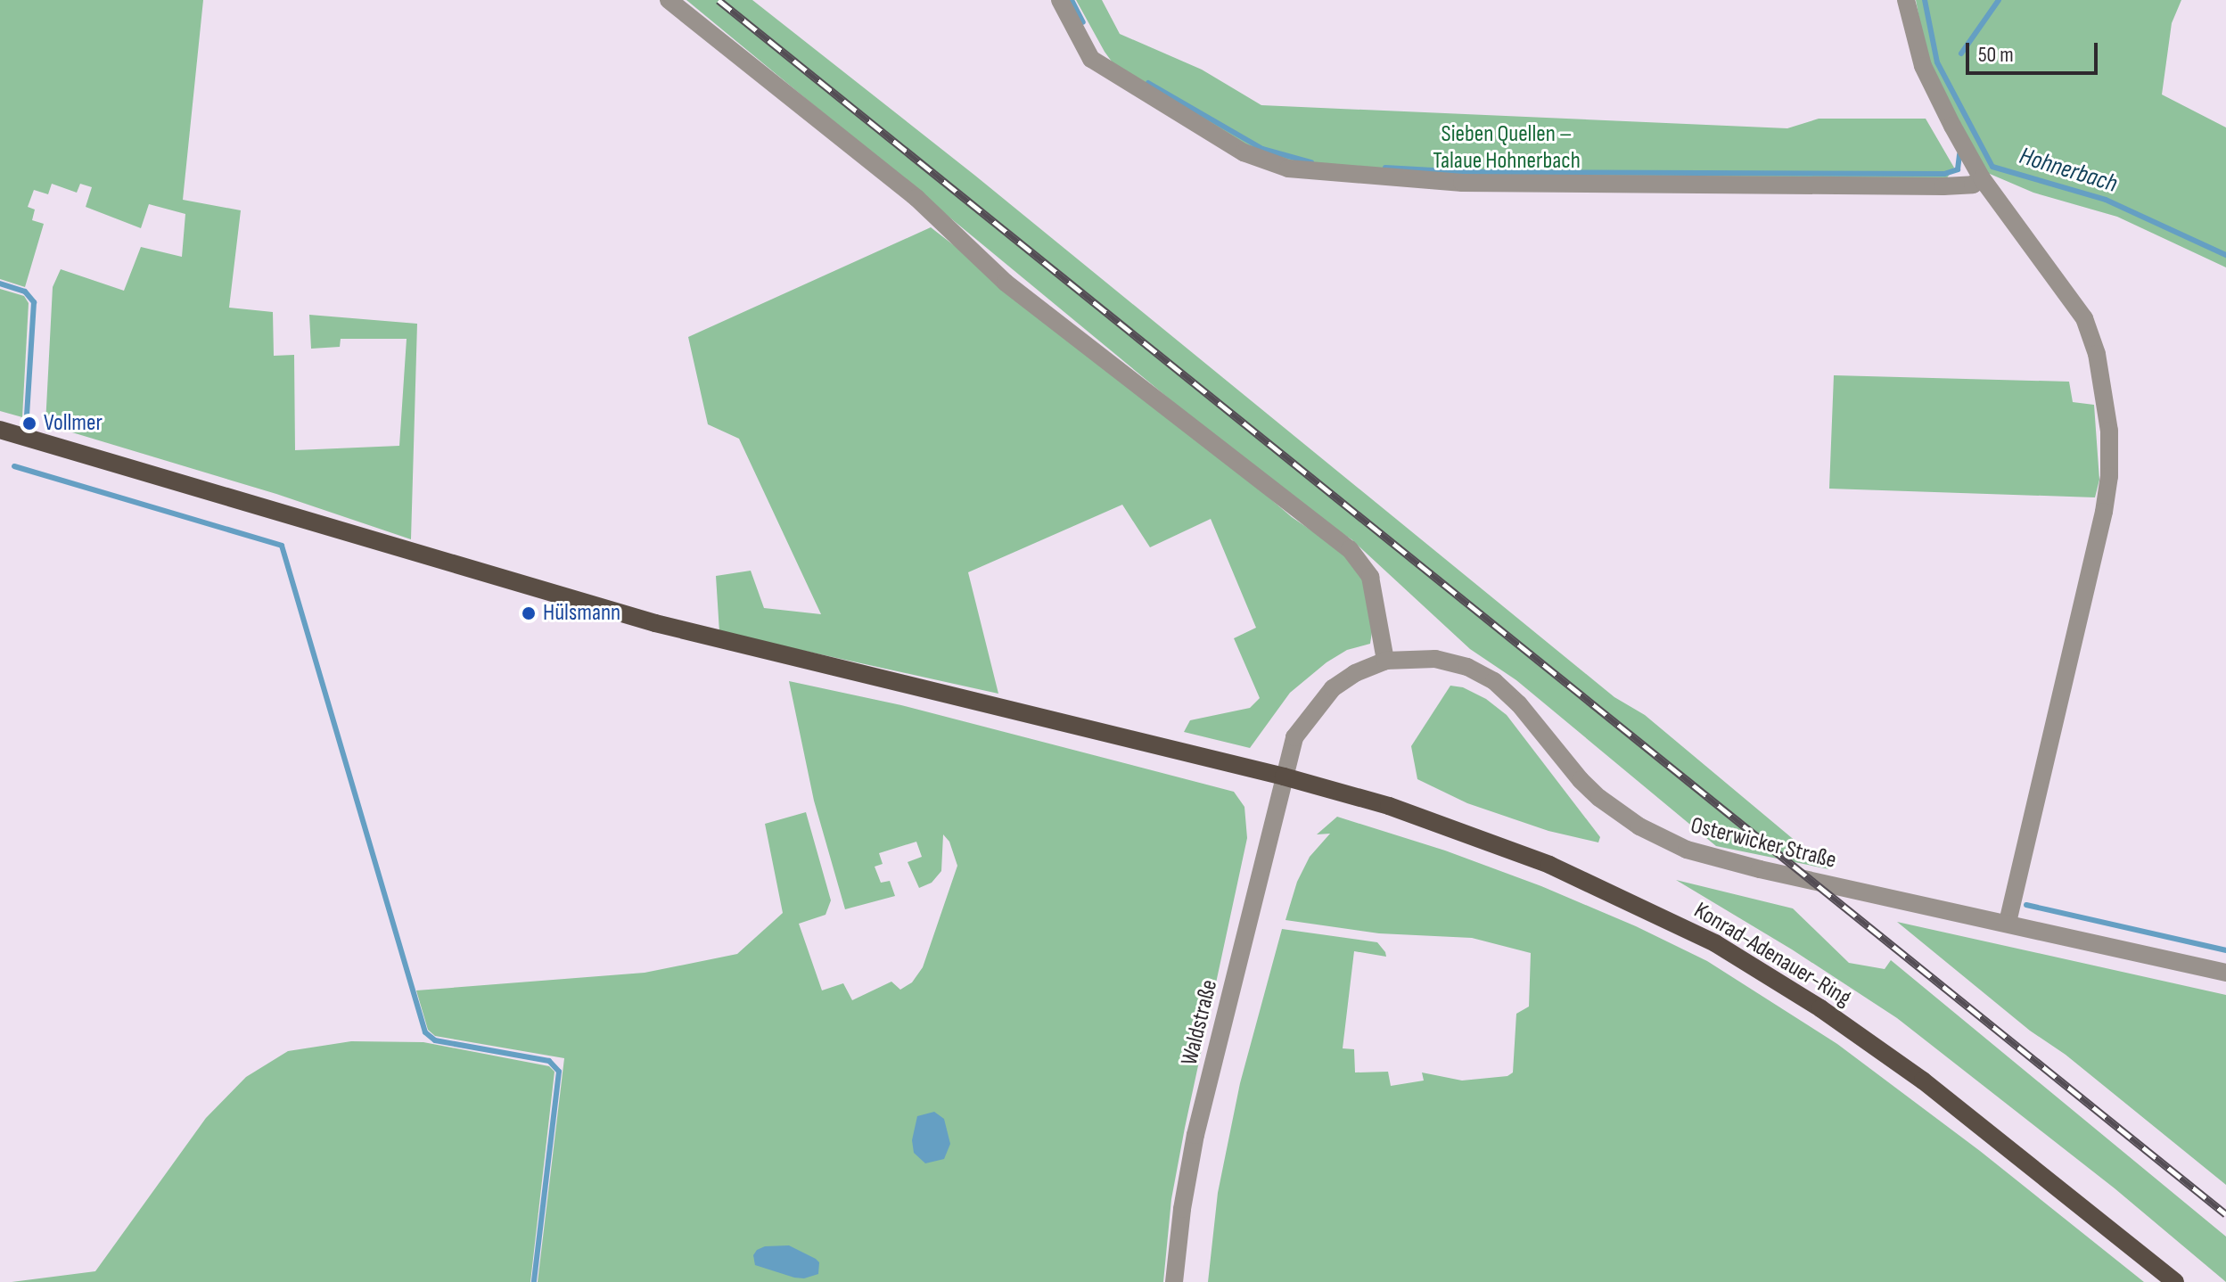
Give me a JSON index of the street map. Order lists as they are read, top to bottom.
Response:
{
  "streets": {
    "main road": ["Konrad-Adenauer-Ring"],
    "street": ["Osterwicker Straße", "Waldstraße"]
  },
  "crossings": [
    ["Osterwicker Straße", "Konrad-Adenauer-Ring"],
    ["Osterwicker Straße", "Waldstraße"],
    ["Konrad-Adenauer-Ring", "Waldstraße"]
  ],
  "water": ["Hohnerbach"],
  "parks": ["Sieben Quellen – Talaue Hohnerbach"],
  "places": ["Vollmer", "Hülsmann"],
  "scale_bar": "50 m"
}
